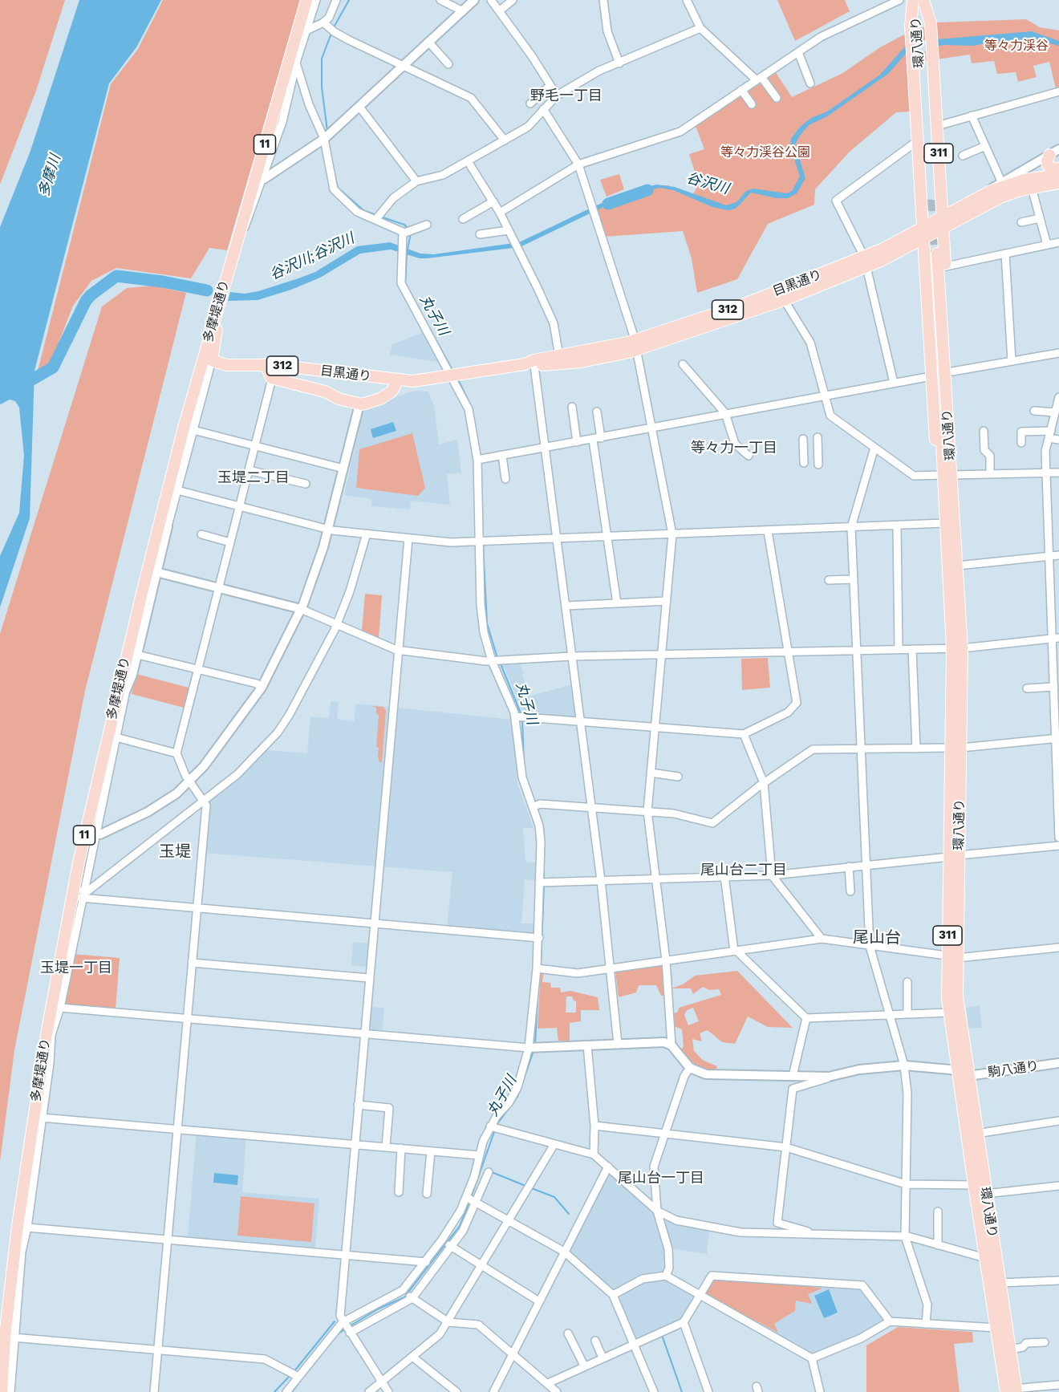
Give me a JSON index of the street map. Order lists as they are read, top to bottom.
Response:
{
  "streets": {
    "main road": [
      "環八通り",
      "11",
      "311",
      "目黒通り",
      "312",
      "多摩堤通り"
    ],
    "street": ["駒八通り"]
  },
  "crossings": [
    ["環八通り", "駒八通り"],
    ["311", "目黒通り"],
    ["目黒通り", "312"]
  ],
  "districts": [
    "野毛一丁目",
    "等々力一丁目",
    "玉堤二丁目",
    "玉堤",
    "尾山台二丁目",
    "尾山台",
    "玉堤一丁目",
    "尾山台一丁目"
  ],
  "water": [
    "多摩川",
    "谷沢川",
    "谷沢川;谷沢川",
    "丸子川"
  ],
  "parks": ["等々力渓谷", "等々力渓谷公園"]
}
